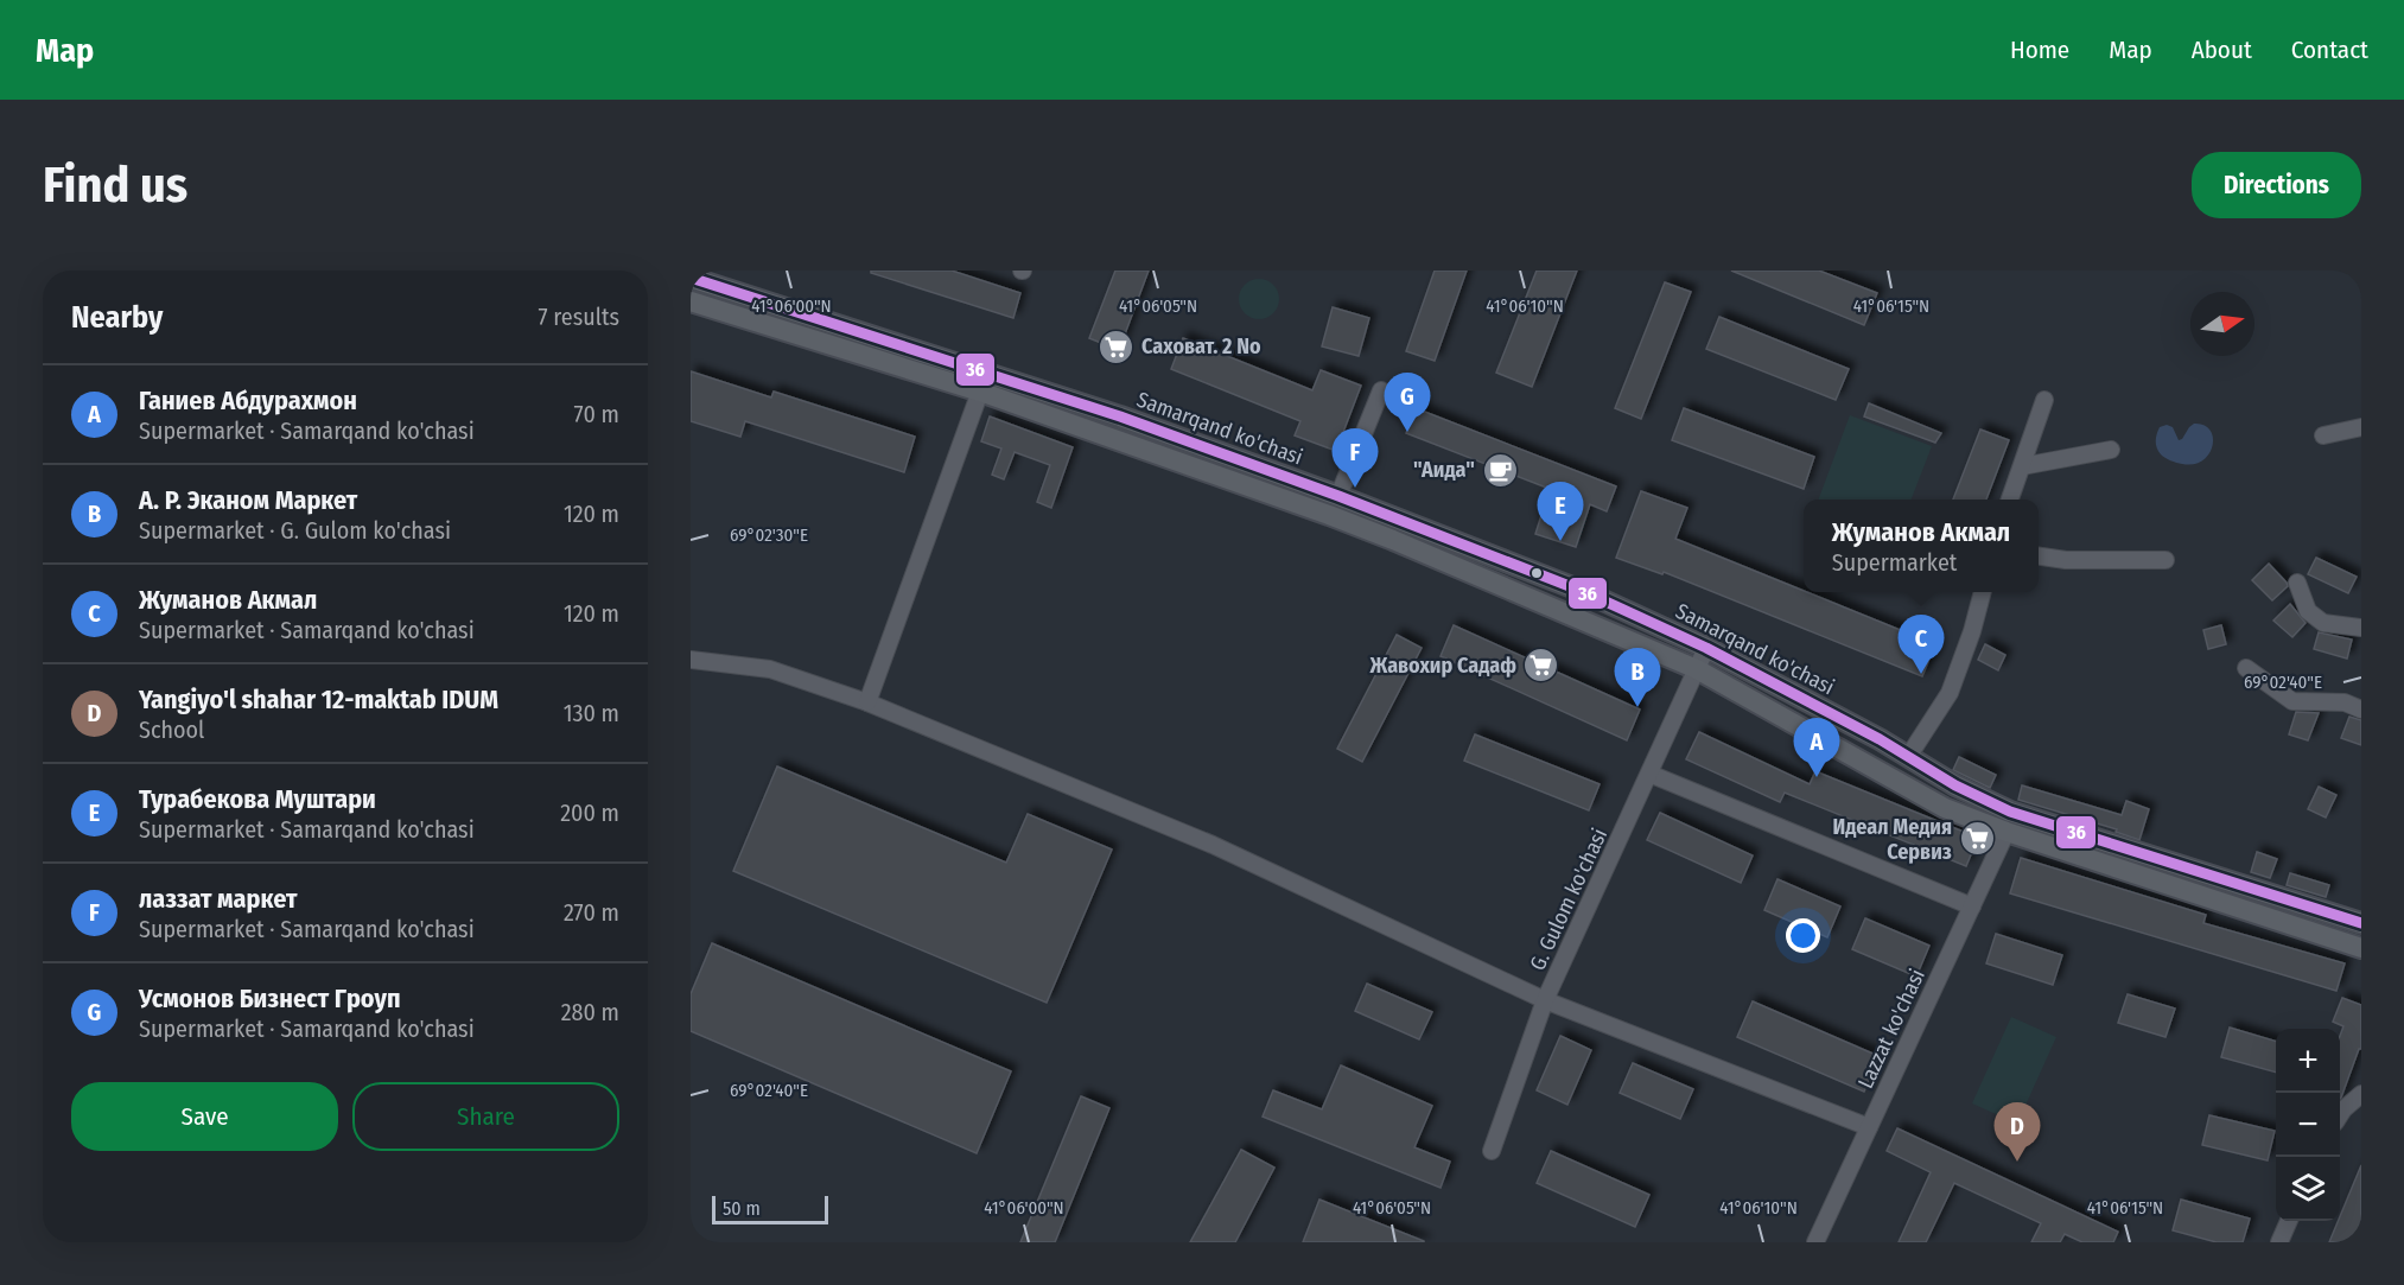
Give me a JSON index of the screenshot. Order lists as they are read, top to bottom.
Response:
{
  "streets": {
    "main road": ["Samarqand ko'chasi"],
    "street": ["G. Gulom ko'chasi", "Lazzat ko'chasi"]
  },
  "crossings": [
    ["Samarqand ko'chasi", "G. Gulom ko'chasi"],
    ["Samarqand ko'chasi", "Lazzat ko'chasi"]
  ],
  "places": {
    "supermarket": ["Саховат. 2 No", "Жавохир Садаф", "Идеал Медия Сервиз"],
    "cafe": ["\"Аида\""]
  },
  "lines": ["transit line 36"],
  "scale_bar": "50 m",
  "north": "right",
  "page": {
    "header": "Map",
    "nav": [
      "Home",
      "Map",
      "About",
      "Contact"
    ],
    "buttons": [
      "Directions",
      ["Save", "Share"]
    ],
    "title": "Find us",
    "heading": ["Nearby", "7 results"],
    "list": [
      {
        "mark": "A",
        "name": "Ганиев Абдурахмон",
        "note": "Supermarket · Samarqand ko'chasi",
        "value": "70 m"
      },
      {
        "mark": "B",
        "name": "А. Р. Эканом Маркет",
        "note": "Supermarket · G. Gulom ko'chasi",
        "value": "120 m"
      },
      {
        "mark": "C",
        "name": "Жуманов Акмал",
        "note": "Supermarket · Samarqand ko'chasi",
        "value": "120 m"
      },
      {
        "mark": "D",
        "name": "Yangiyo'l shahar 12-maktab IDUM",
        "note": "School",
        "value": "130 m"
      },
      {
        "mark": "E",
        "name": "Турабекова Муштари",
        "note": "Supermarket · Samarqand ko'chasi",
        "value": "200 m"
      },
      {
        "mark": "F",
        "name": "лаззат маркет",
        "note": "Supermarket · Samarqand ko'chasi",
        "value": "270 m"
      },
      {
        "mark": "G",
        "name": "Усмонов Бизнест Гроуп",
        "note": "Supermarket · Samarqand ko'chasi",
        "value": "280 m"
      }
    ],
    "pins": [
      "G",
      "F",
      "E",
      "C",
      "B",
      "A",
      "D"
    ],
    "popup": ["Жуманов Акмал", "Supermarket"],
    "map_buttons": ["+", "−"],
    "scale": "50 m"
  },
  "coordinates": [
    "41°06'00\"N",
    "41°06'05\"N",
    "41°06'10\"N",
    "41°06'15\"N",
    "69°02'30\"E",
    "69°02'40\"E"
  ]
}
